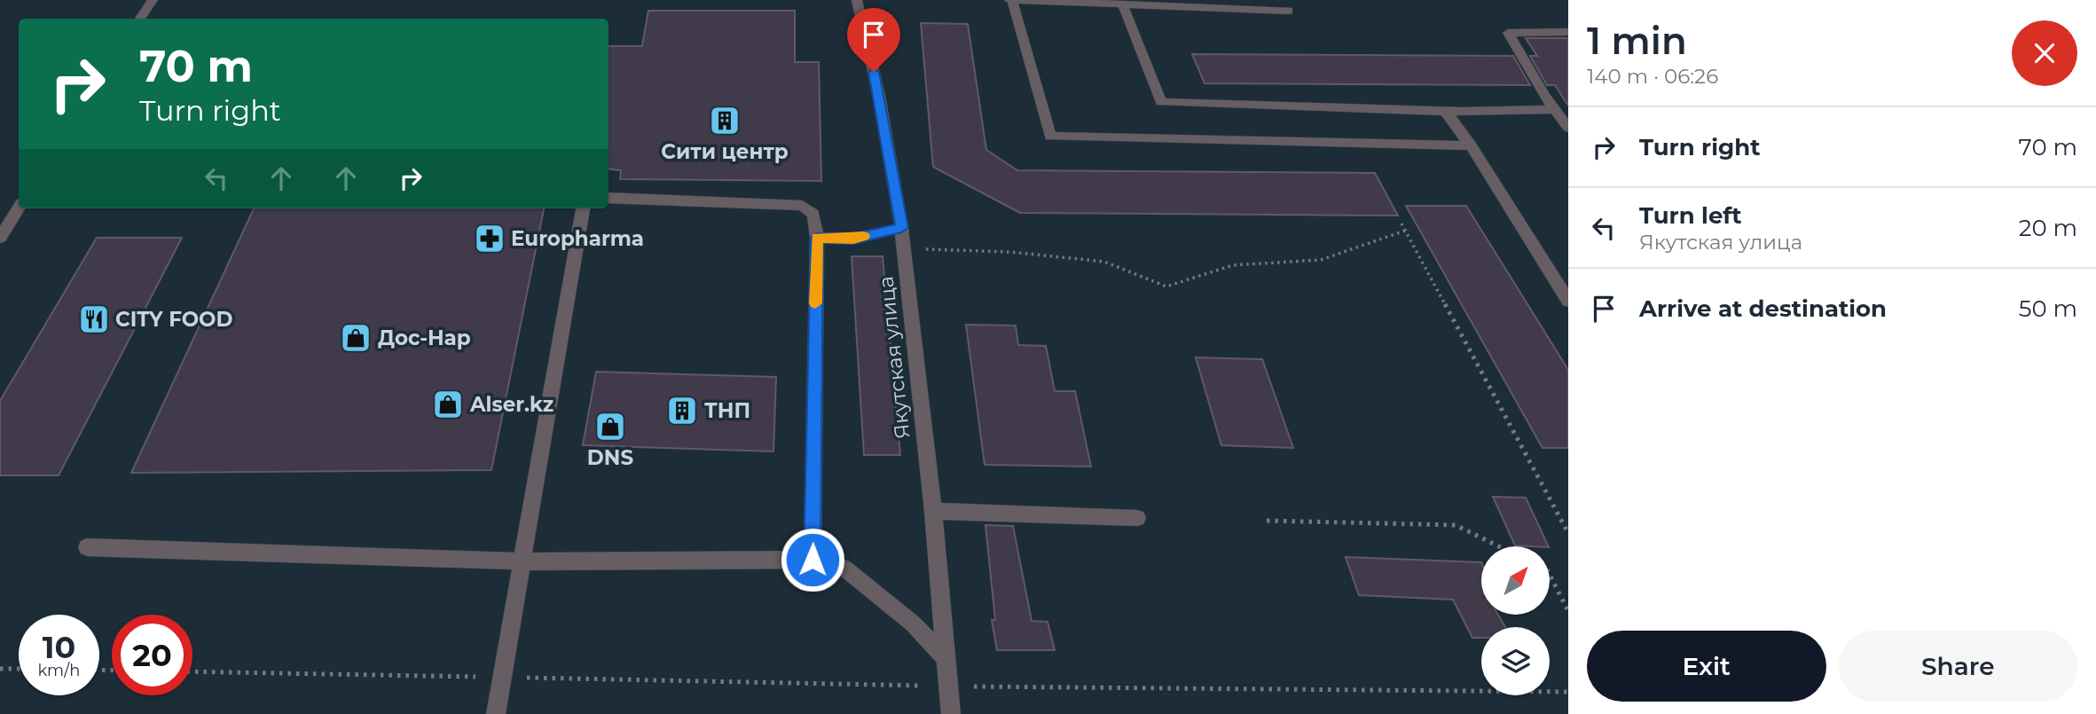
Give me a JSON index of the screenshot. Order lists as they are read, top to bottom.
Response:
{
  "streets": {
    "street": ["Якутская улица"]
  },
  "places": {
    "building": ["Сити центр", "ТНП"],
    "pharmacy": ["Europharma"],
    "restaurant": ["CITY FOOD"],
    "shop": ["Дос-Нар", "Alser.kz", "DNS"]
  },
  "north": "top right",
  "page": {
    "heading": ["1 min", "140 m · 06:26"],
    "turn": ["70 m", "Turn right"],
    "list": [
      {
        "name": "Turn right",
        "value": "70 m"
      },
      {
        "name": "Turn left",
        "note": "Якутская улица",
        "value": "20 m"
      },
      {
        "name": "Arrive at destination",
        "value": "50 m"
      }
    ],
    "speed": "10 km/h",
    "limit": "20",
    "buttons": ["Exit", "Share"]
  }
}
